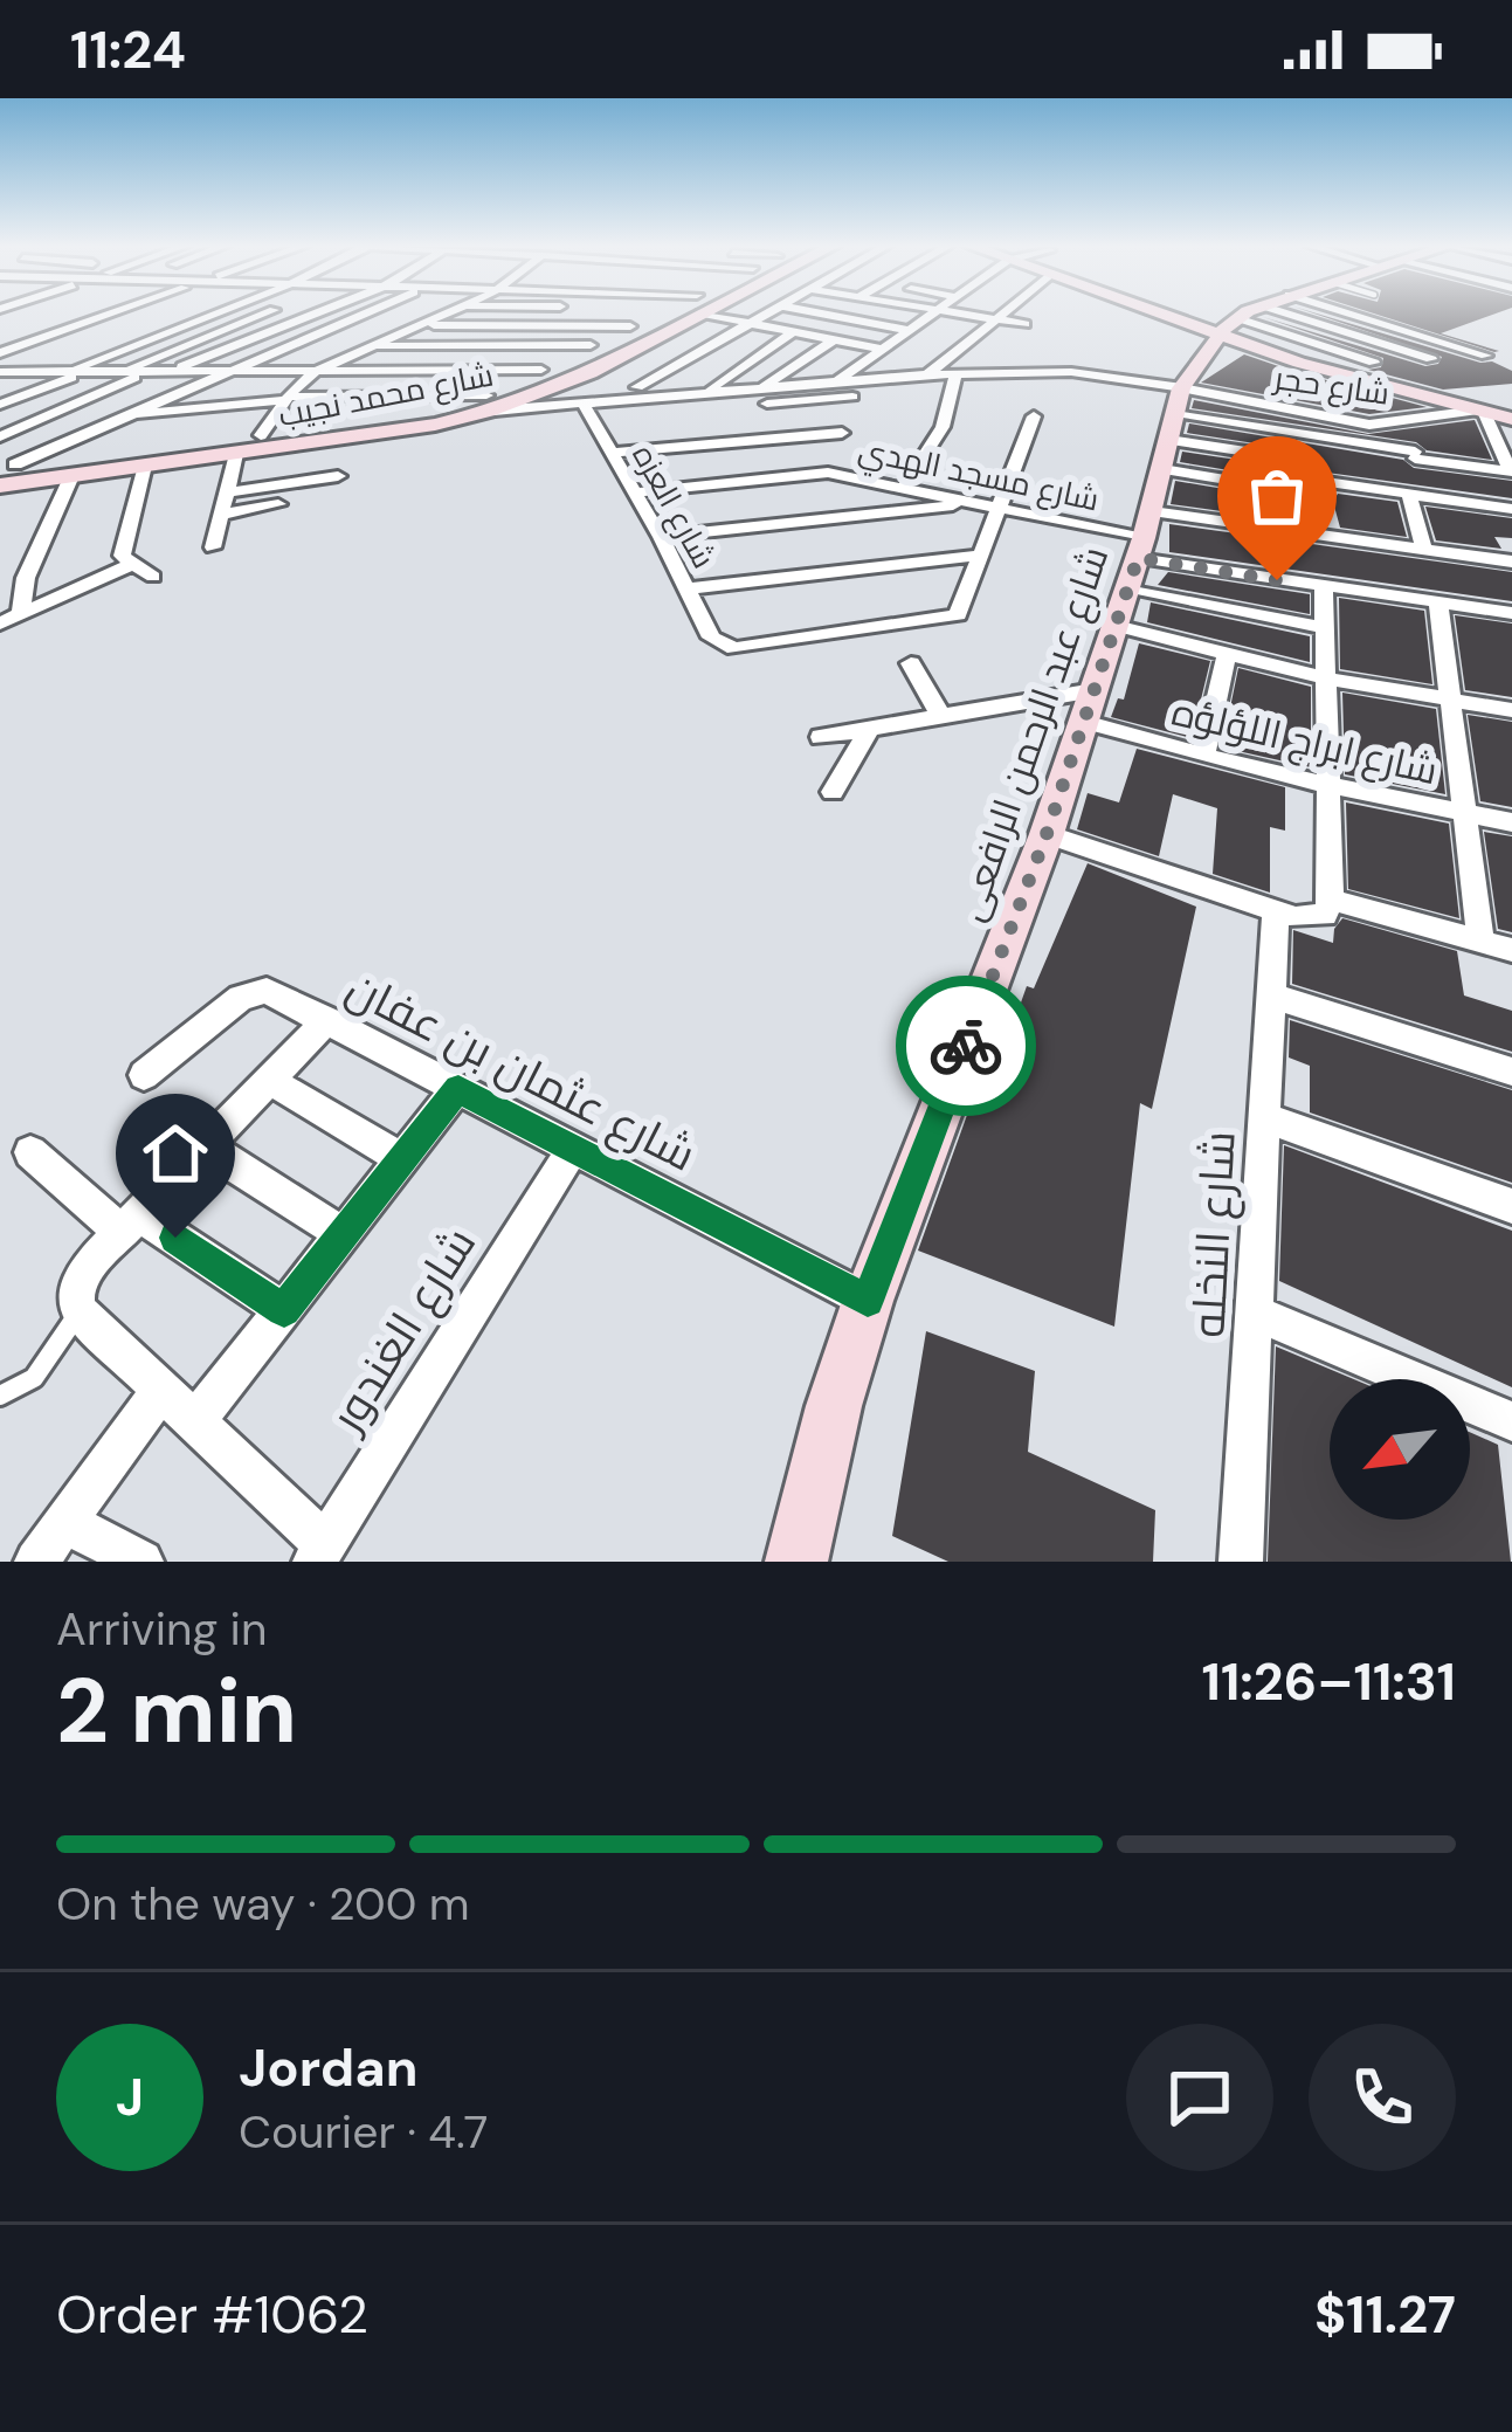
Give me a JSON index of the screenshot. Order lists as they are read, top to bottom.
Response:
{
  "streets": {
    "street": [
      "شارع حجر",
      "شارع محمد نجيب",
      "شارع مسجد الهدي",
      "شارع العزه",
      "شارع عبد الرحمن الرافعى",
      "شارع ابراج اللؤلؤه",
      "شارع عثمان بن عفان",
      "شارع النخله",
      "شارع الغندور"
    ]
  },
  "crossings": [
    ["شارع حجر", "شارع عبد الرحمن الرافعى"],
    ["شارع مسجد الهدي", "شارع العزه"],
    ["شارع مسجد الهدي", "شارع عبد الرحمن الرافعى"],
    ["شارع عبد الرحمن الرافعى", "شارع ابراج اللؤلؤه"],
    ["شارع عبد الرحمن الرافعى", "شارع عثمان بن عفان"],
    ["شارع عثمان بن عفان", "شارع الغندور"]
  ],
  "north": "bottom left",
  "page": {
    "status": "11:24",
    "heading": ["2 min", "Arriving in", "11:26–11:31"],
    "panel": [
      "Jordan",
      "Courier · 4.7",
      "Order #1062",
      "$11.27"
    ],
    "bar": "On the way · 200 m",
    "round": "J"
  }
}
